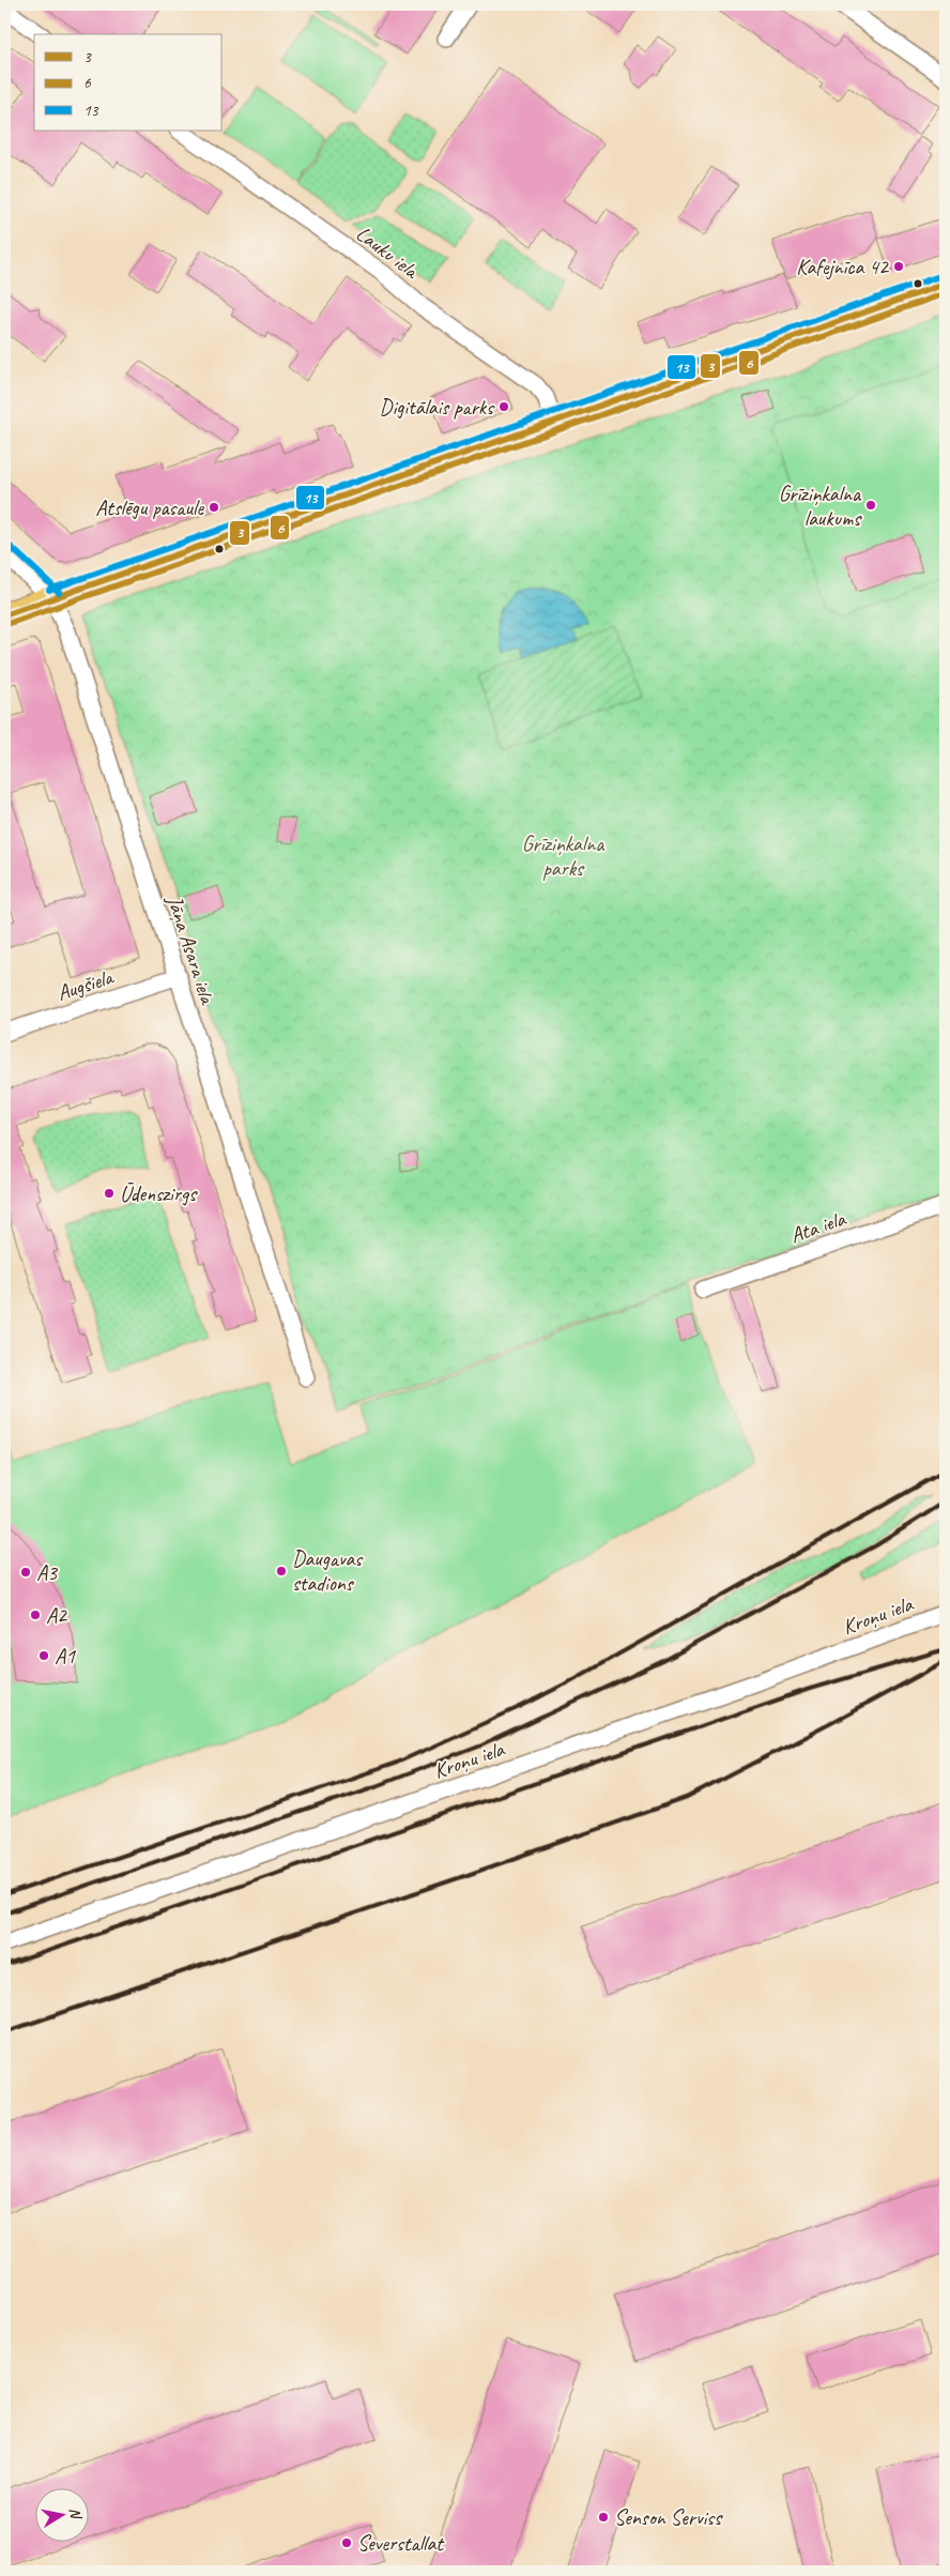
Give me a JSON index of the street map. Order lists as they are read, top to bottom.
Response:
{
  "streets": {
    "street": [
      "Lauku iela",
      "Jāņa Asara iela",
      "Augšiela",
      "Ata iela",
      "Kroņu iela"
    ]
  },
  "crossings": [
    ["Jāņa Asara iela", "Augšiela"]
  ],
  "parks": ["Grīziņkalna parks"],
  "places": [
    "Kafejnīca 42",
    "Digitālais parks",
    "Grīziņkalna laukums",
    "Atslēgu pasaule",
    "Ūdenszirgs",
    "Daugavas stadions",
    "A3",
    "A2",
    "A1",
    "Senson Serviss",
    "Severstallat"
  ],
  "lines": ["transit line 13", "transit line 3", "transit line 6"],
  "legend": ["3", "6", "13"],
  "north": "right"
}
